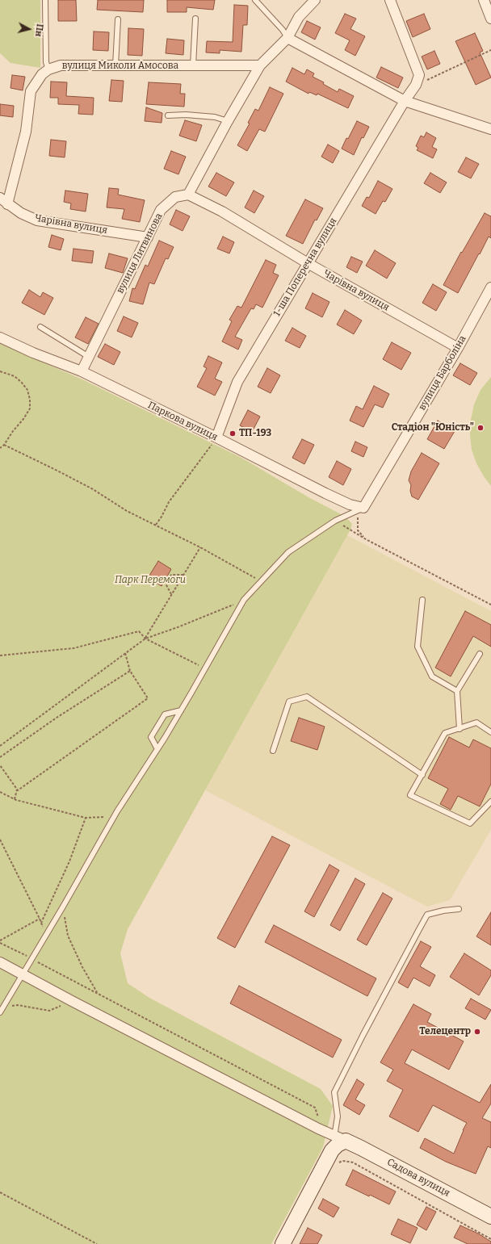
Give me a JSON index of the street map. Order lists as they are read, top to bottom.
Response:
{
  "streets": {
    "street": [
      "вулиця Миколи Амосова",
      "Чарівна вулиця",
      "вулиця Литвинова",
      "1-ша Поперечна вулиця",
      "вулиця Барболіна",
      "Паркова вулиця",
      "Садова вулиця"
    ]
  },
  "crossings": [
    ["вулиця Миколи Амосова", "Чарівна вулиця"],
    ["Чарівна вулиця", "вулиця Литвинова"],
    ["Чарівна вулиця", "1-ша Поперечна вулиця"],
    ["Чарівна вулиця", "вулиця Барболіна"],
    ["вулиця Литвинова", "Паркова вулиця"],
    ["1-ша Поперечна вулиця", "Паркова вулиця"],
    ["вулиця Барболіна", "Паркова вулиця"]
  ],
  "parks": ["Парк Перемоги"],
  "places": ["Стадіон \"Юність\"", "ТП-193", "Телецентр"],
  "north": "right"
}
